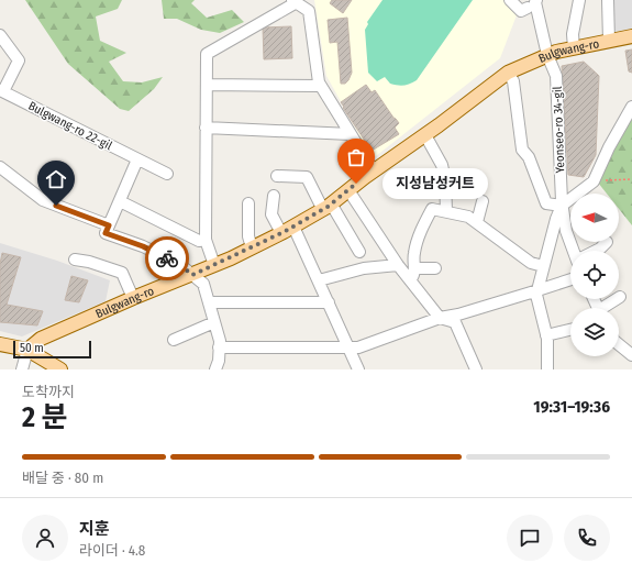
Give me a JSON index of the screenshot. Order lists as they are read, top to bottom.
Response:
{
  "streets": {
    "main road": ["Bulgwang-ro"],
    "street": ["Bulgwang-ro 22-gil", "Yeonseo-ro 34-gil"]
  },
  "crossings": [
    ["Bulgwang-ro", "Yeonseo-ro 34-gil"]
  ],
  "places": ["지성남성커트"],
  "scale_bar": "50 m",
  "north": "left",
  "page": {
    "bubble": "지성남성커트",
    "scale": "50 m",
    "heading": ["2 분", "도착까지", "19:31–19:36"],
    "panel": ["지훈", "라이더 · 4.8"],
    "bar": "배달 중 · 80 m"
  }
}
